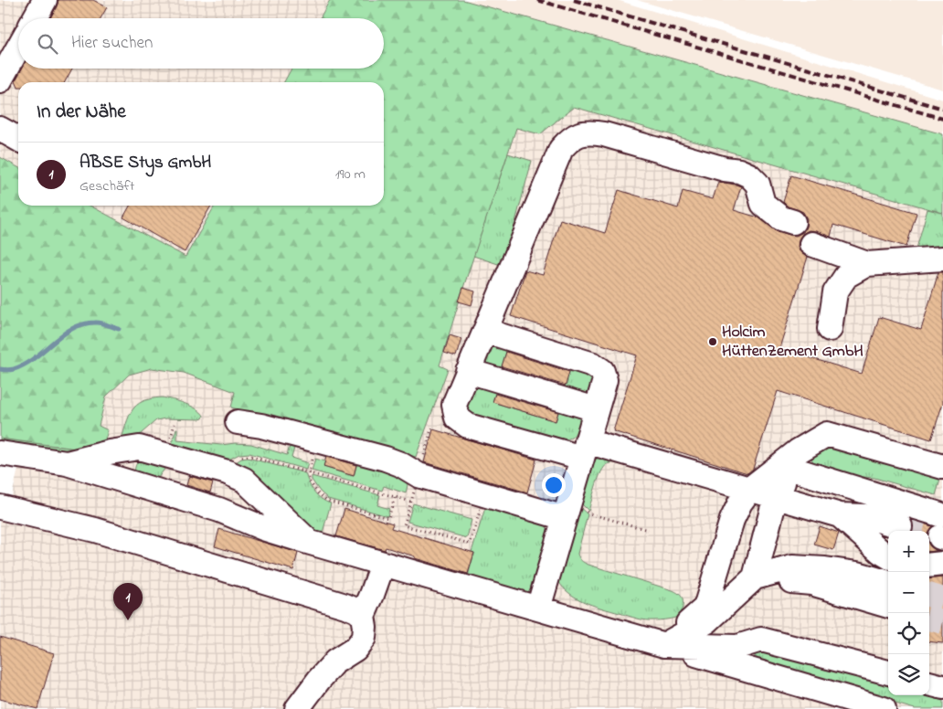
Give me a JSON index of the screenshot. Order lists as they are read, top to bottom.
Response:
{
  "places": ["Holcim HüttenZement GmbH"],
  "page": {
    "search": "Hier suchen",
    "heading": "In der Nähe",
    "list": [
      {
        "mark": "1",
        "name": "ABSE Stys GmbH",
        "note": "Geschäft",
        "value": "190 m"
      }
    ],
    "map_buttons": ["+", "−"],
    "pins": "1"
  }
}
